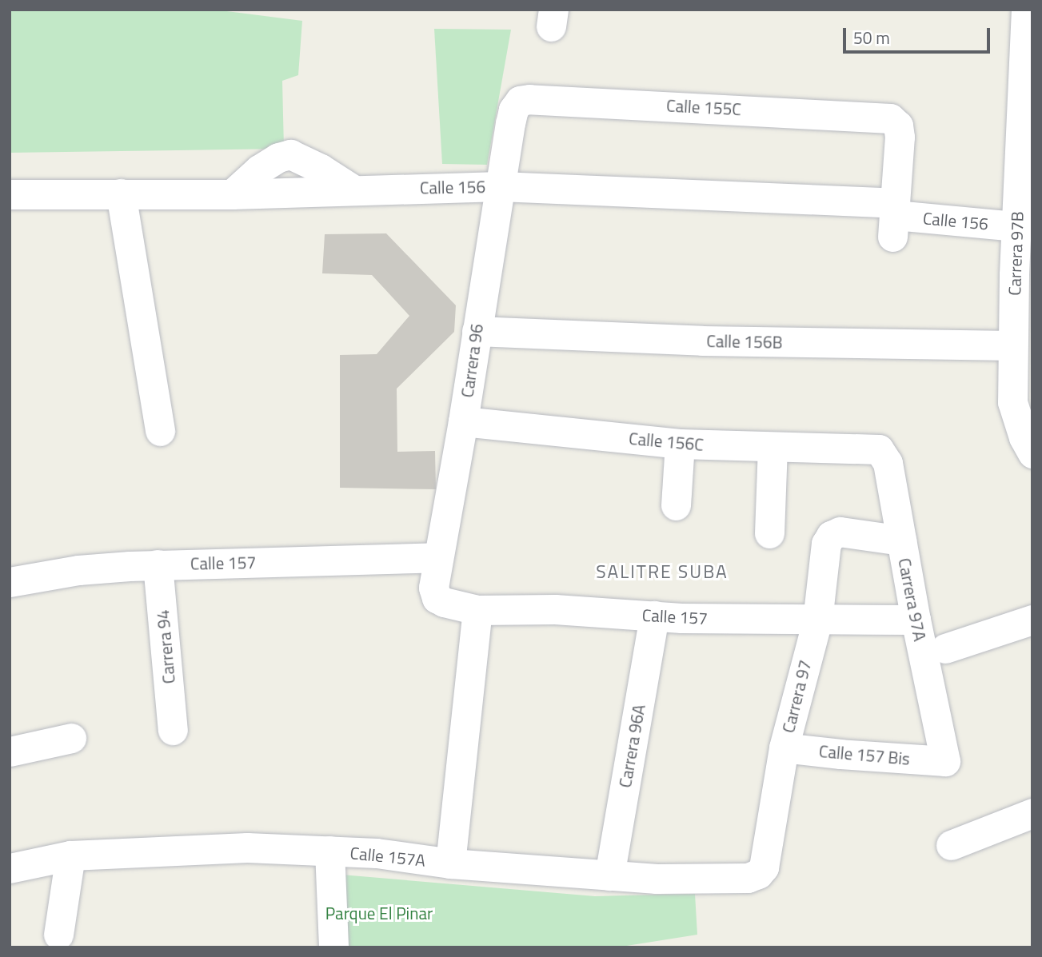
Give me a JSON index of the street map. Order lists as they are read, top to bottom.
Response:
{
  "streets": {
    "street": [
      "Calle 155C",
      "Calle 156",
      "Carrera 97B",
      "Calle 156B",
      "Carrera 96",
      "Calle 156C",
      "Calle 157",
      "Carrera 97A",
      "Carrera 94",
      "Carrera 97",
      "Carrera 96A",
      "Calle 157 Bis",
      "Calle 157A"
    ]
  },
  "crossings": [
    ["Calle 155C", "Calle 156"],
    ["Calle 155C", "Carrera 96"],
    ["Calle 156", "Carrera 97B"],
    ["Calle 156", "Carrera 96"],
    ["Carrera 97B", "Calle 156B"],
    ["Calle 156B", "Carrera 96"],
    ["Carrera 96", "Calle 156C"],
    ["Carrera 96", "Calle 157"],
    ["Calle 156C", "Carrera 97A"],
    ["Calle 157", "Carrera 97A"],
    ["Calle 157", "Carrera 94"],
    ["Calle 157", "Carrera 97"],
    ["Calle 157", "Carrera 96A"],
    ["Carrera 97A", "Carrera 97"],
    ["Carrera 97A", "Calle 157 Bis"],
    ["Carrera 97", "Calle 157 Bis"],
    ["Carrera 97", "Calle 157A"],
    ["Carrera 96A", "Calle 157A"]
  ],
  "districts": ["SALITRE SUBA"],
  "parks": ["Parque El Pinar"],
  "scale_bar": "50 m"
}
